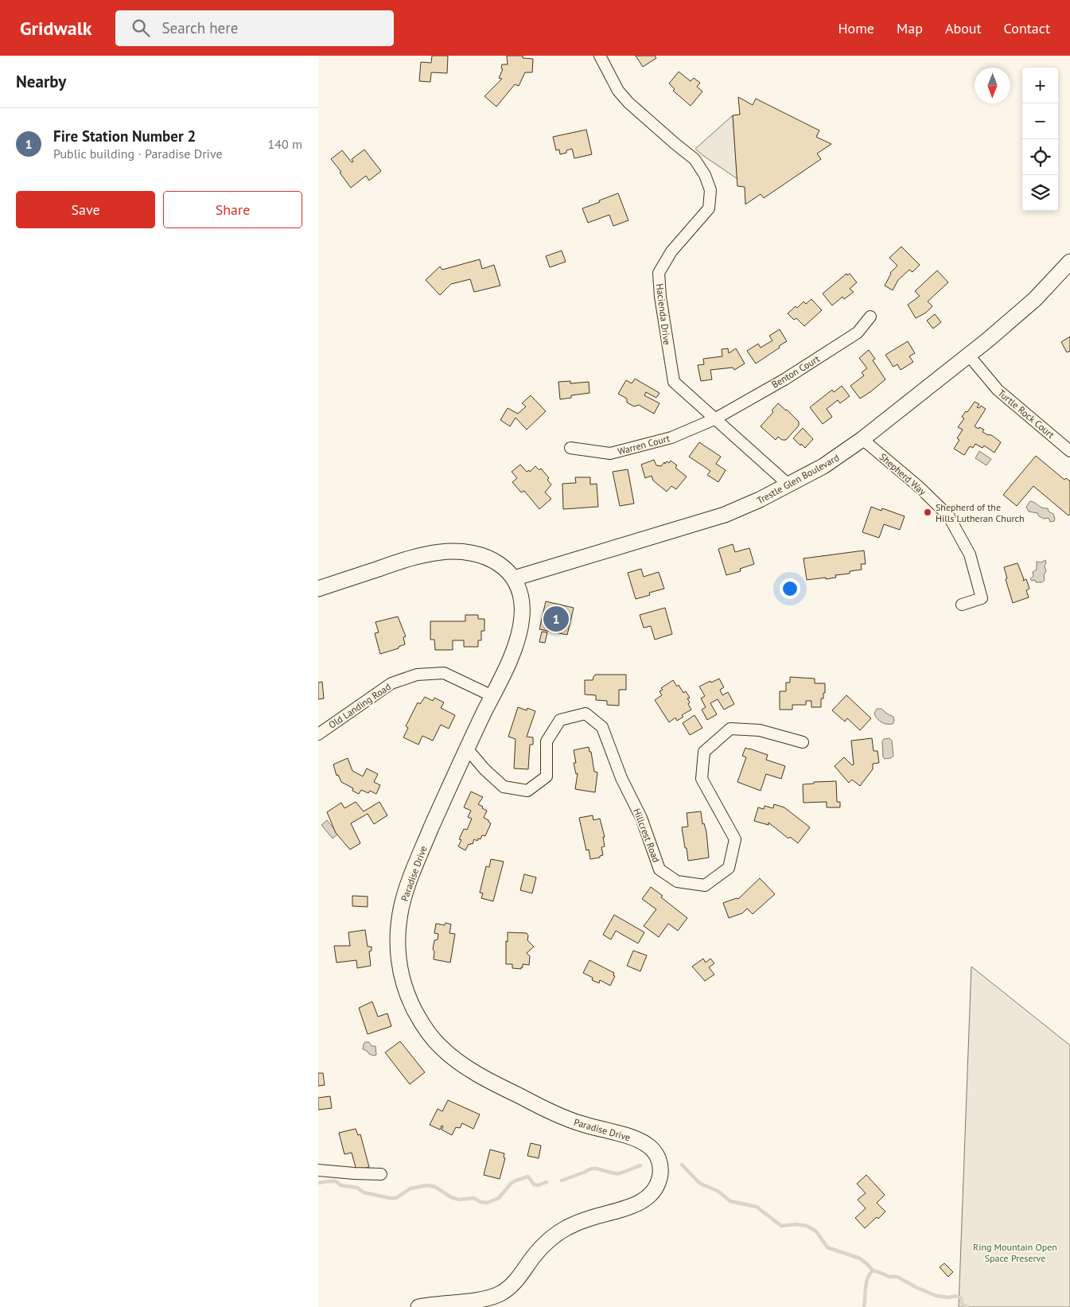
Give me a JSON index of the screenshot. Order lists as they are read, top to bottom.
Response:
{
  "streets": {
    "street": [
      "Hacienda Drive",
      "Benton Court",
      "Turtle Rock Court",
      "Warren Court",
      "Shepherd Way",
      "Trestle Glen Boulevard",
      "Old Landing Road",
      "Hillcrest Road",
      "Paradise Drive"
    ]
  },
  "crossings": [
    ["Hacienda Drive", "Benton Court"],
    ["Hacienda Drive", "Warren Court"],
    ["Hacienda Drive", "Trestle Glen Boulevard"],
    ["Benton Court", "Warren Court"],
    ["Turtle Rock Court", "Trestle Glen Boulevard"],
    ["Shepherd Way", "Trestle Glen Boulevard"],
    ["Trestle Glen Boulevard", "Paradise Drive"],
    ["Old Landing Road", "Paradise Drive"],
    ["Hillcrest Road", "Paradise Drive"]
  ],
  "parks": ["Ring Mountain Open Space Preserve"],
  "places": ["Shepherd of the Hills Lutheran Church"],
  "north": "bottom",
  "page": {
    "header": "Gridwalk",
    "search": "Search here",
    "nav": [
      "Home",
      "Map",
      "About",
      "Contact"
    ],
    "heading": "Nearby",
    "map_buttons": ["+", "−"],
    "list": [
      {
        "mark": "1",
        "name": "Fire Station Number 2",
        "note": "Public building · Paradise Drive",
        "value": "140 m"
      }
    ],
    "buttons": ["Save", "Share"],
    "pins": "1"
  }
}
